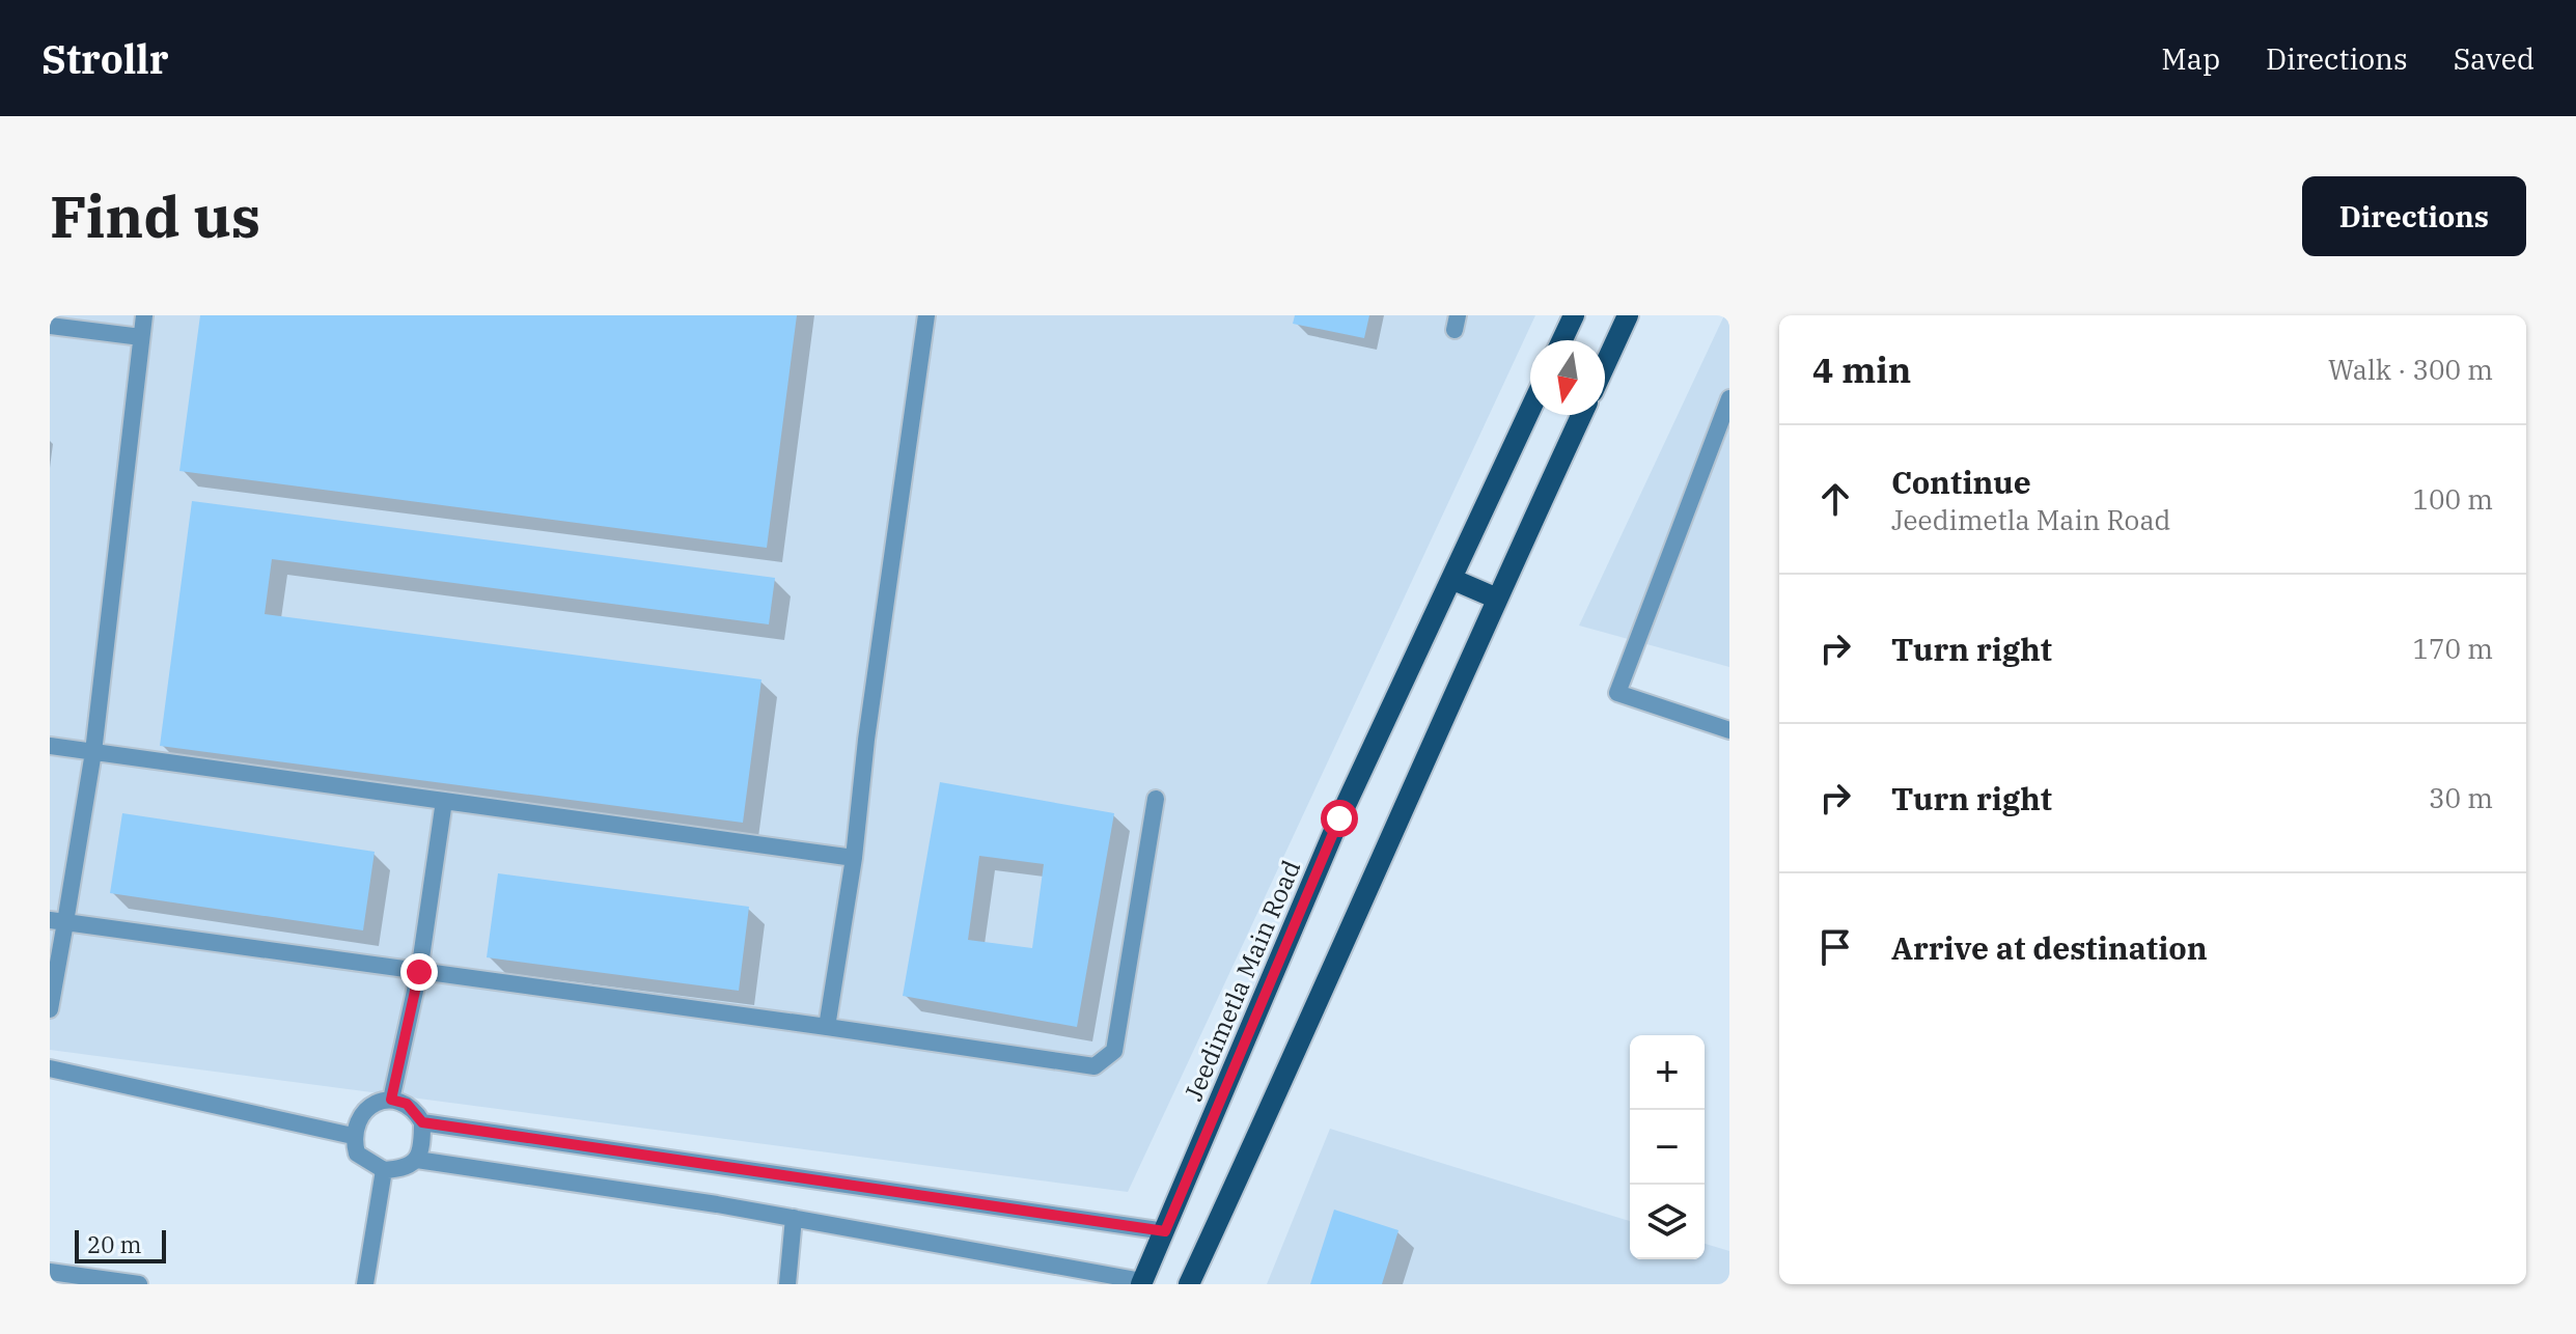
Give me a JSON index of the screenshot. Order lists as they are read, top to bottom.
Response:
{
  "streets": {
    "main road": ["Jeedimetla Main Road"]
  },
  "scale_bar": "20 m",
  "north": "bottom",
  "page": {
    "header": "Strollr",
    "nav": ["Map", "Directions", "Saved"],
    "buttons": "Directions",
    "title": "Find us",
    "heading": ["4 min", "Walk · 300 m"],
    "list": [
      ["Continue", "Jeedimetla Main Road", "100 m"],
      ["Turn right", "170 m"],
      ["Turn right", "30 m"],
      "Arrive at destination"
    ],
    "map_buttons": ["+", "−"],
    "scale": "20 m"
  }
}
